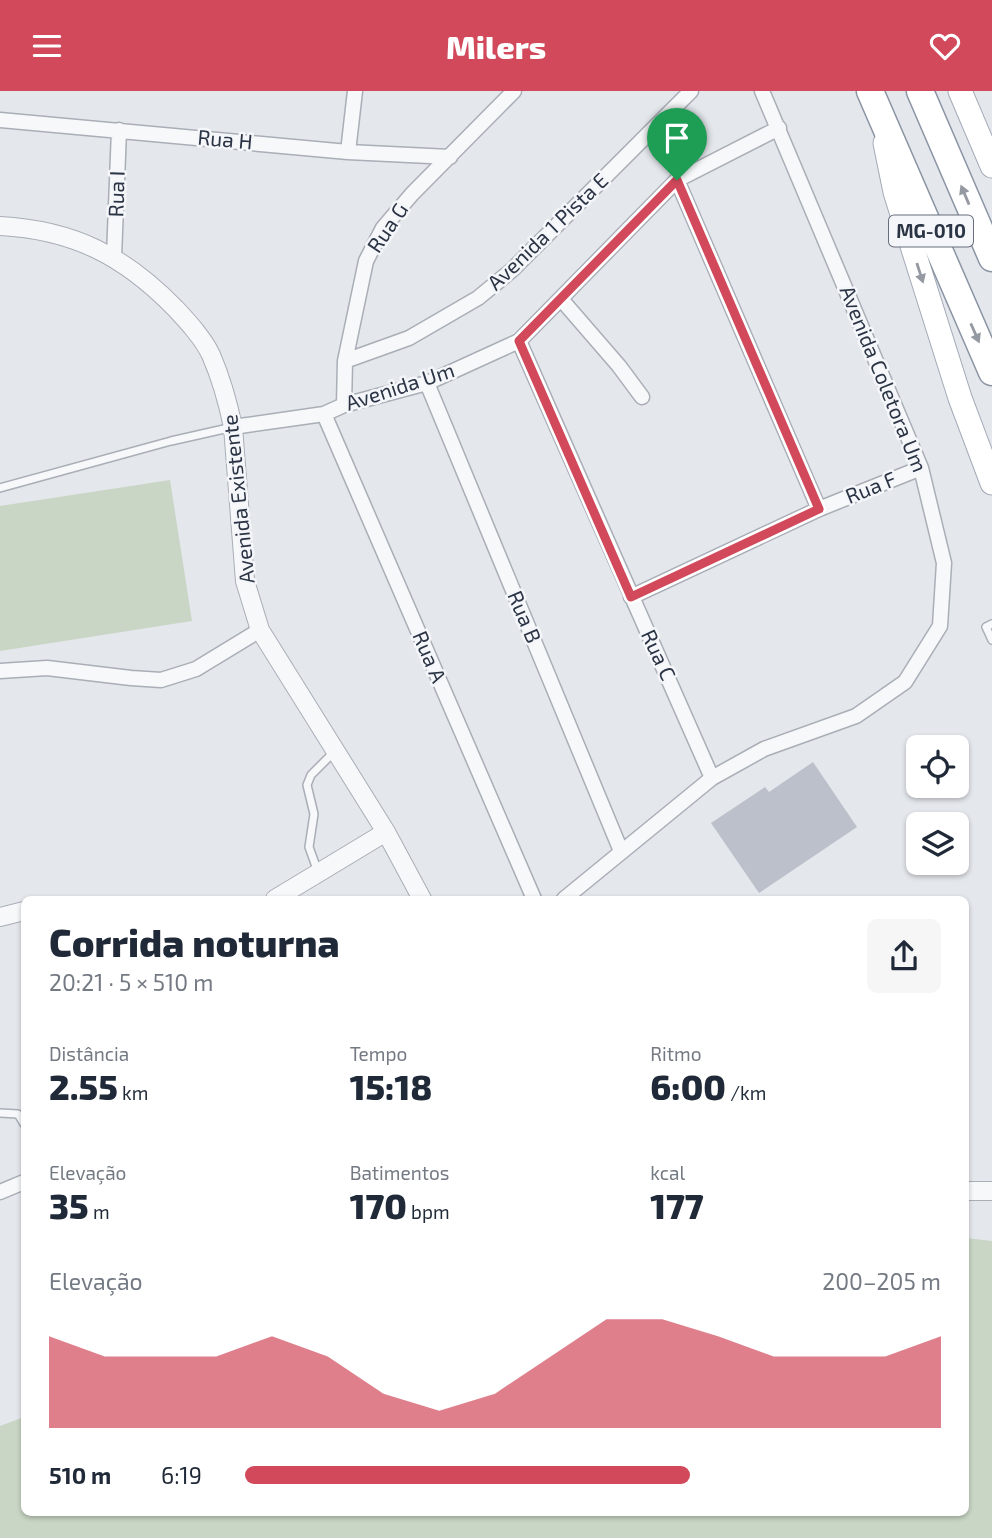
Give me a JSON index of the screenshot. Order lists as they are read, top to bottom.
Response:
{
  "streets": {
    "highway": ["MG-010"],
    "street": [
      "Rua H",
      "Rua I",
      "Rua G",
      "Avenida 1 Pista E",
      "Avenida Coletora Um",
      "Avenida Um",
      "Rua F",
      "Avenida Existente",
      "Rua B",
      "Rua C",
      "Rua A"
    ]
  },
  "crossings": [
    ["Rua H", "Rua I"],
    ["Rua H", "Rua G"],
    ["Rua I", "Avenida Existente"],
    ["Rua G", "Avenida 1 Pista E"],
    ["Rua G", "Avenida Um"],
    ["Avenida Coletora Um", "Avenida Um"],
    ["Avenida Coletora Um", "Rua F"],
    ["Avenida Coletora Um", "Rua B"],
    ["Avenida Coletora Um", "Rua C"],
    ["Avenida Um", "Avenida Existente"],
    ["Avenida Um", "Rua B"],
    ["Avenida Um", "Rua C"],
    ["Avenida Um", "Rua A"],
    ["Rua F", "Rua C"]
  ],
  "page": {
    "header": "Milers",
    "heading": ["Corrida noturna", "20:21 · 5 × 510 m"],
    "stats": [
      ["Distância", "2.55 km"],
      ["Tempo", "15:18"],
      ["Ritmo", "6:00 /km"],
      ["Elevação", "35 m"],
      ["Batimentos", "170 bpm"],
      ["kcal", "177"]
    ],
    "chart": ["Elevação", "200–205 m"],
    "list": [
      {
        "name": "510 m",
        "note": "6:19"
      }
    ]
  }
}
